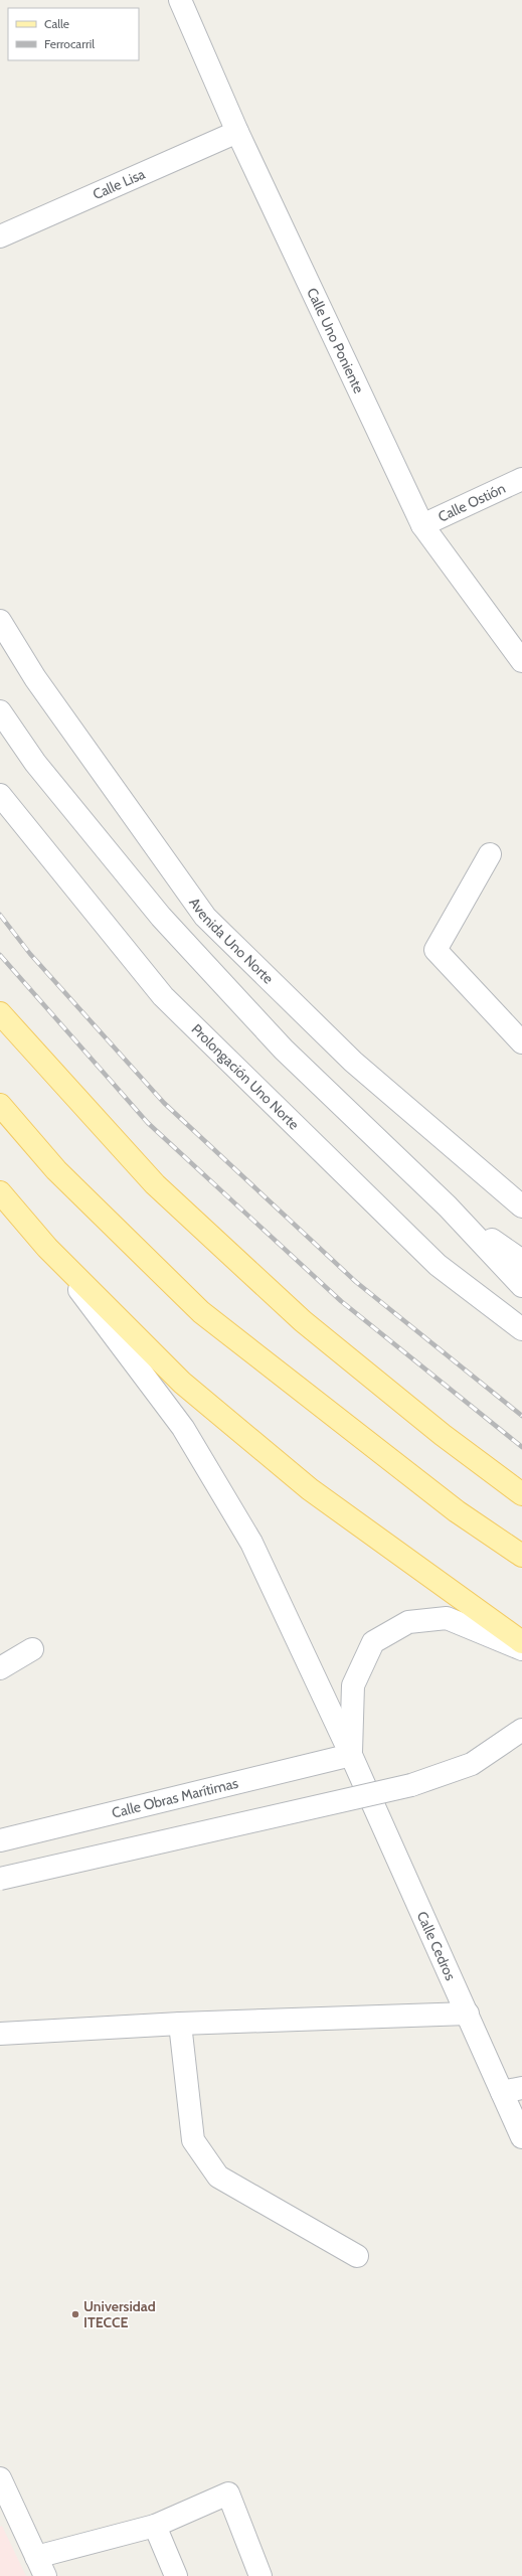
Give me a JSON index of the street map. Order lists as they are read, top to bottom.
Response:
{
  "streets": {
    "street": [
      "Calle Lisa",
      "Calle Uno Poniente",
      "Calle Ostión",
      "Avenida Uno Norte",
      "Prolongación Uno Norte",
      "Calle Obras Marítimas",
      "Calle Cedros"
    ]
  },
  "crossings": [
    ["Calle Lisa", "Calle Uno Poniente"],
    ["Calle Uno Poniente", "Calle Ostión"],
    ["Calle Obras Marítimas", "Calle Cedros"]
  ],
  "places": ["Universidad ITECCE"],
  "legend": ["Calle", "Ferrocarril"]
}
